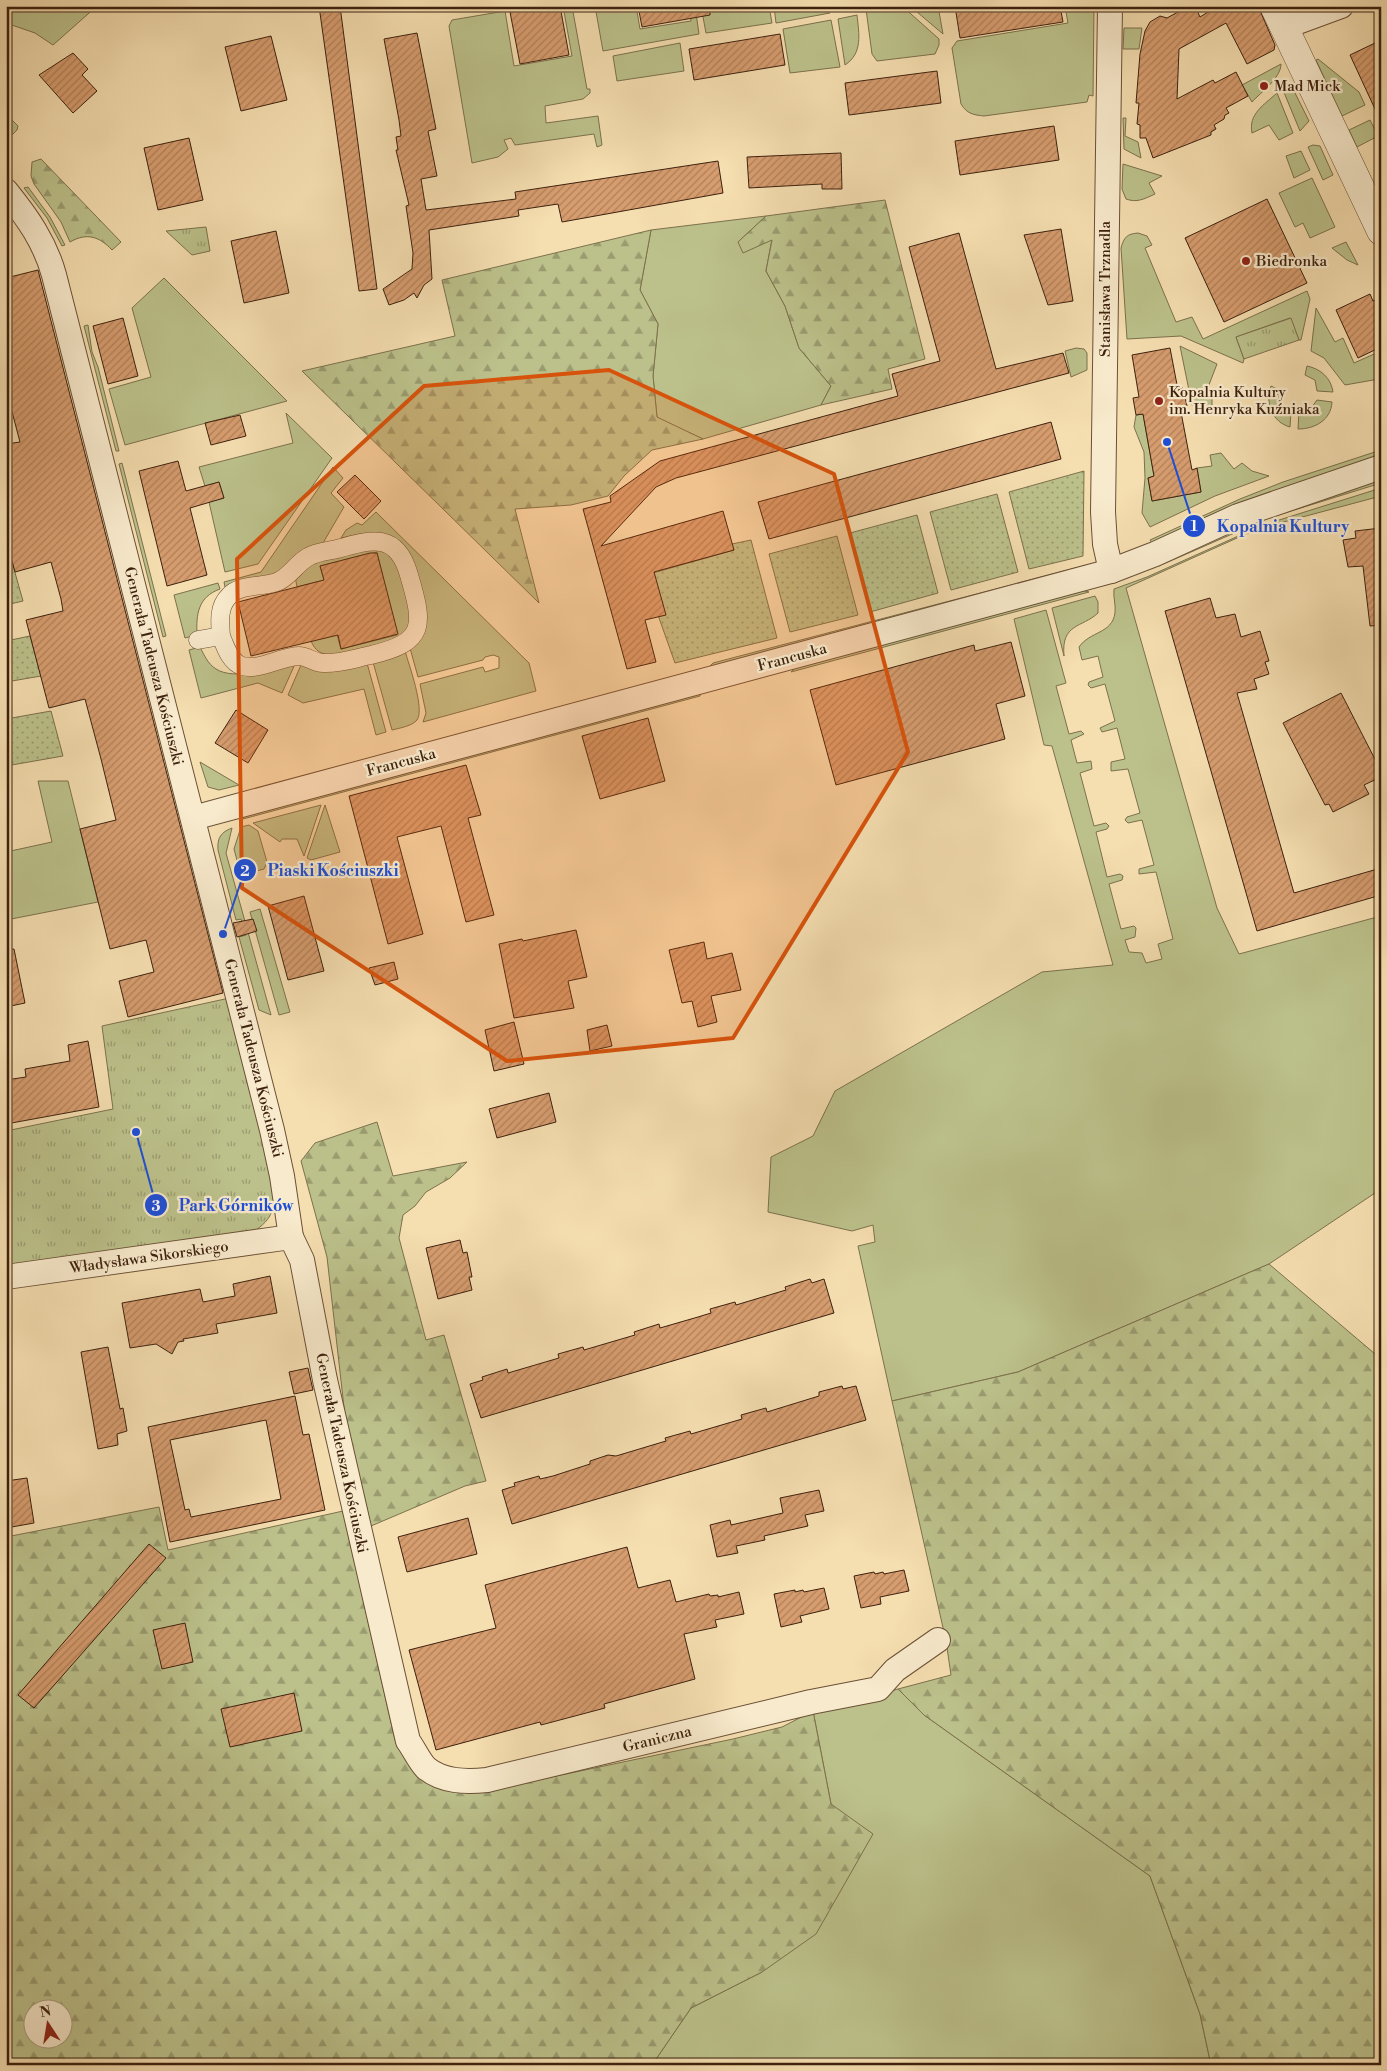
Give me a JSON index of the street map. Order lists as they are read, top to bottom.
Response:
{
  "streets": {
    "street": [
      "Stanisława Trznadla",
      "Francuska",
      "Generała Tadeusza Kościuszki",
      "Władysława Sikorskiego",
      "Graniczna"
    ]
  },
  "crossings": [
    ["Stanisława Trznadla", "Francuska"],
    ["Francuska", "Generała Tadeusza Kościuszki"],
    ["Generała Tadeusza Kościuszki", "Władysława Sikorskiego"],
    ["Generała Tadeusza Kościuszki", "Graniczna"]
  ],
  "places": [
    "Mad Mick",
    "Biedronka",
    "Kopalnia Kultury im. Henryka Kuźniaka",
    "Kopalnia Kultury",
    "Piaski Kościuszki",
    "Park Górników"
  ],
  "north": "top"
}
